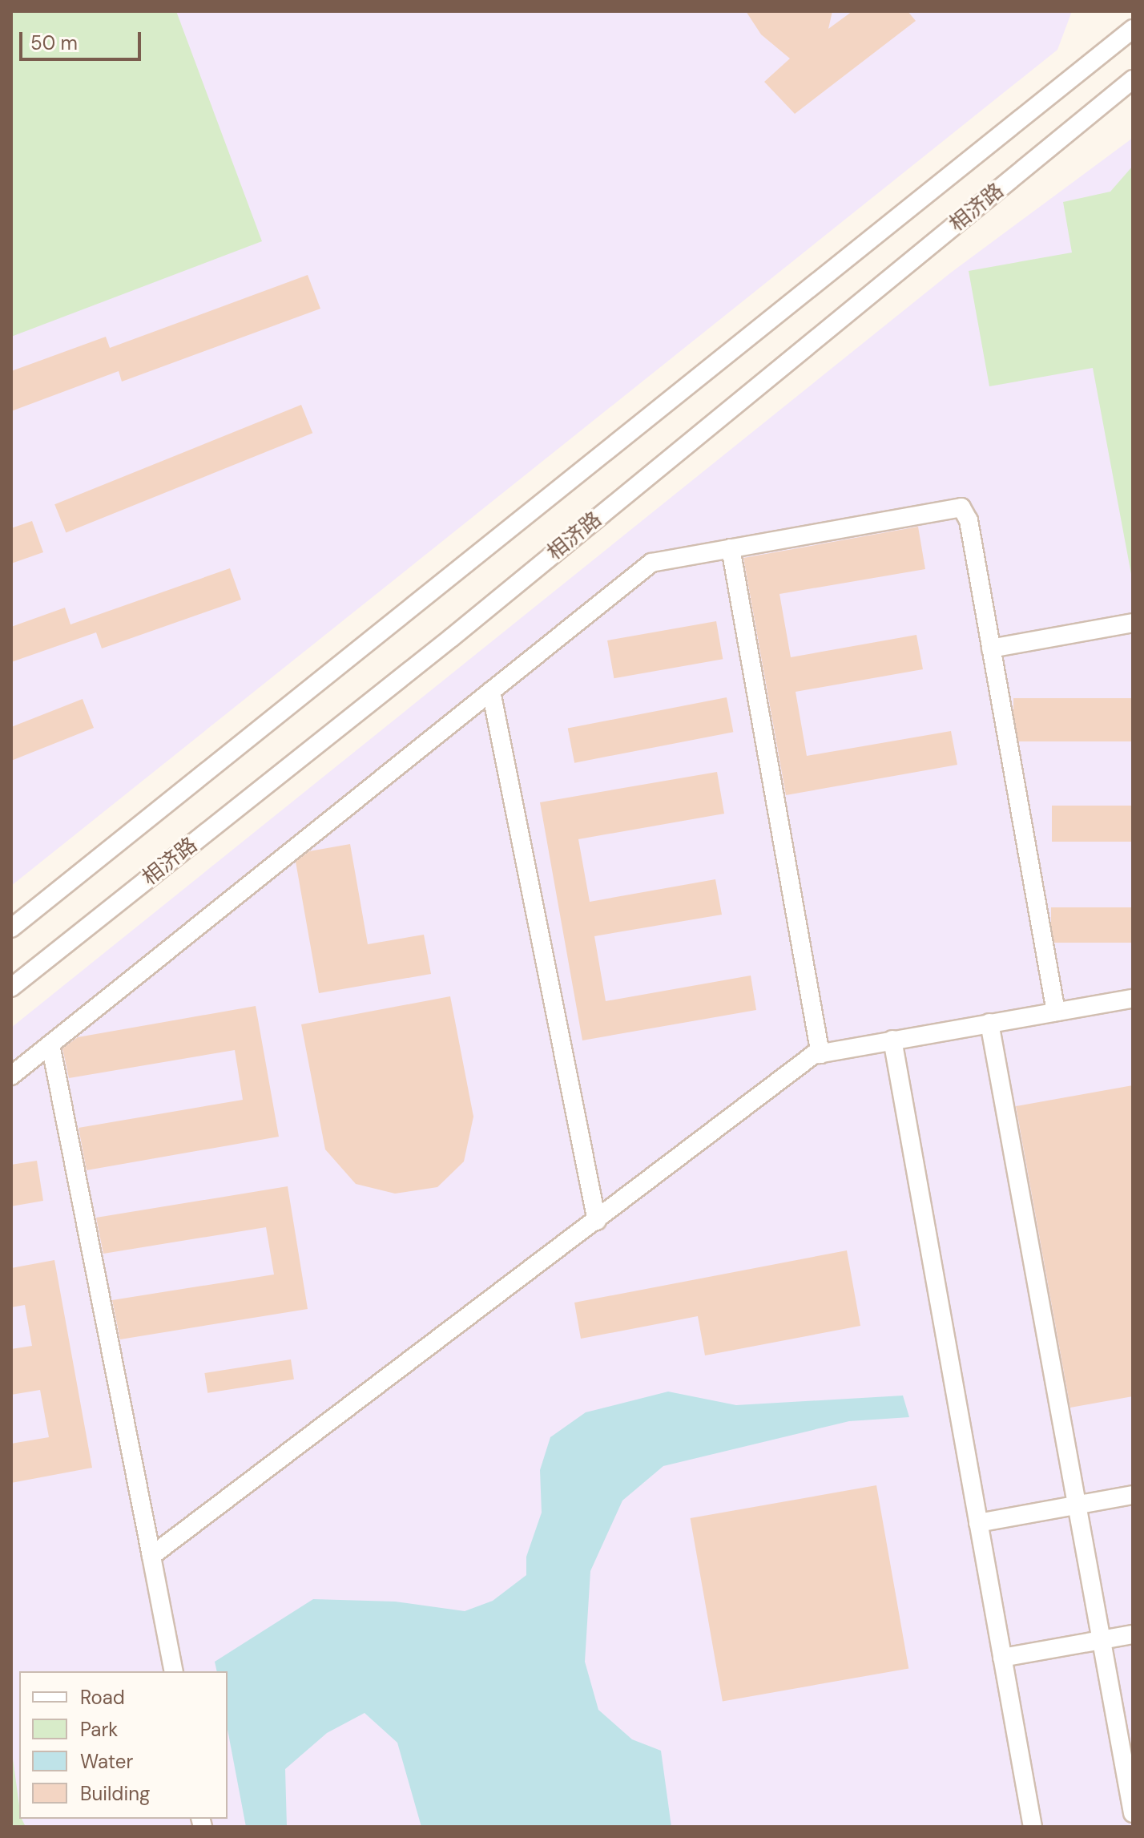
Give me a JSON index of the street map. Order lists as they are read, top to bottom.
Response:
{
  "streets": {
    "street": ["相济路"]
  },
  "legend": [
    "Road",
    "Park",
    "Water",
    "Building"
  ],
  "scale_bar": "50 m"
}
